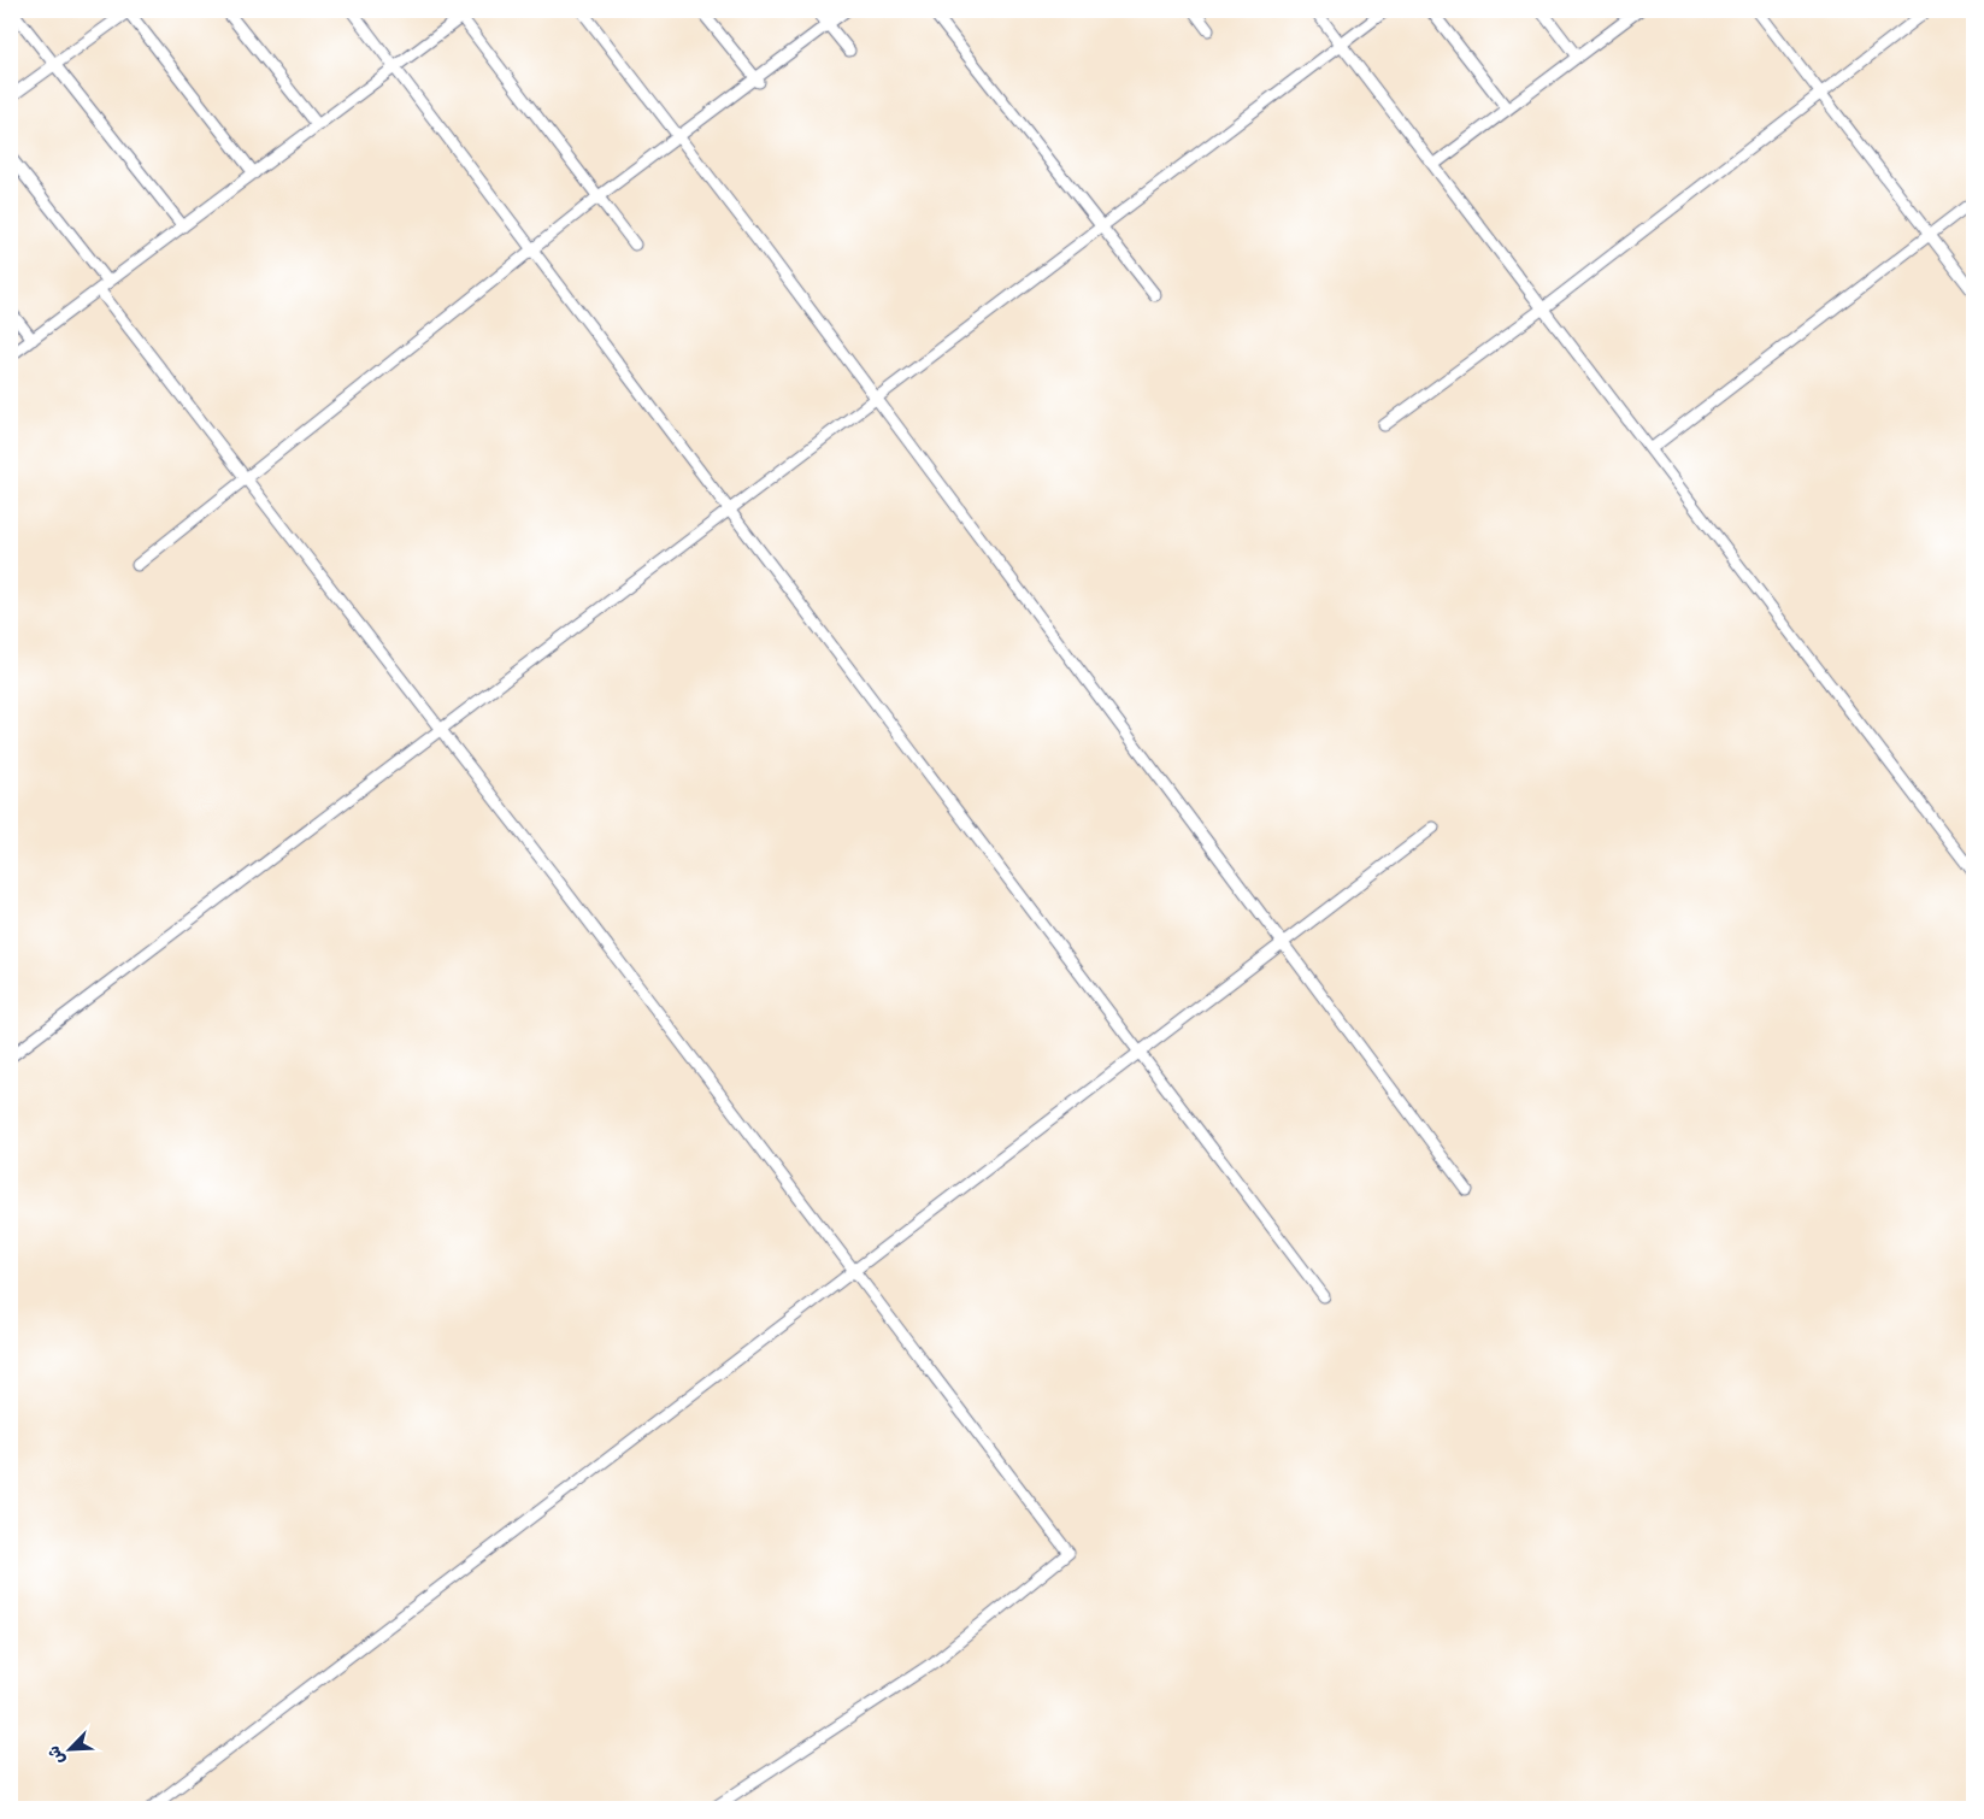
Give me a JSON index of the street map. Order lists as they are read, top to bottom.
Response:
{
  "north": "bottom left"
}
